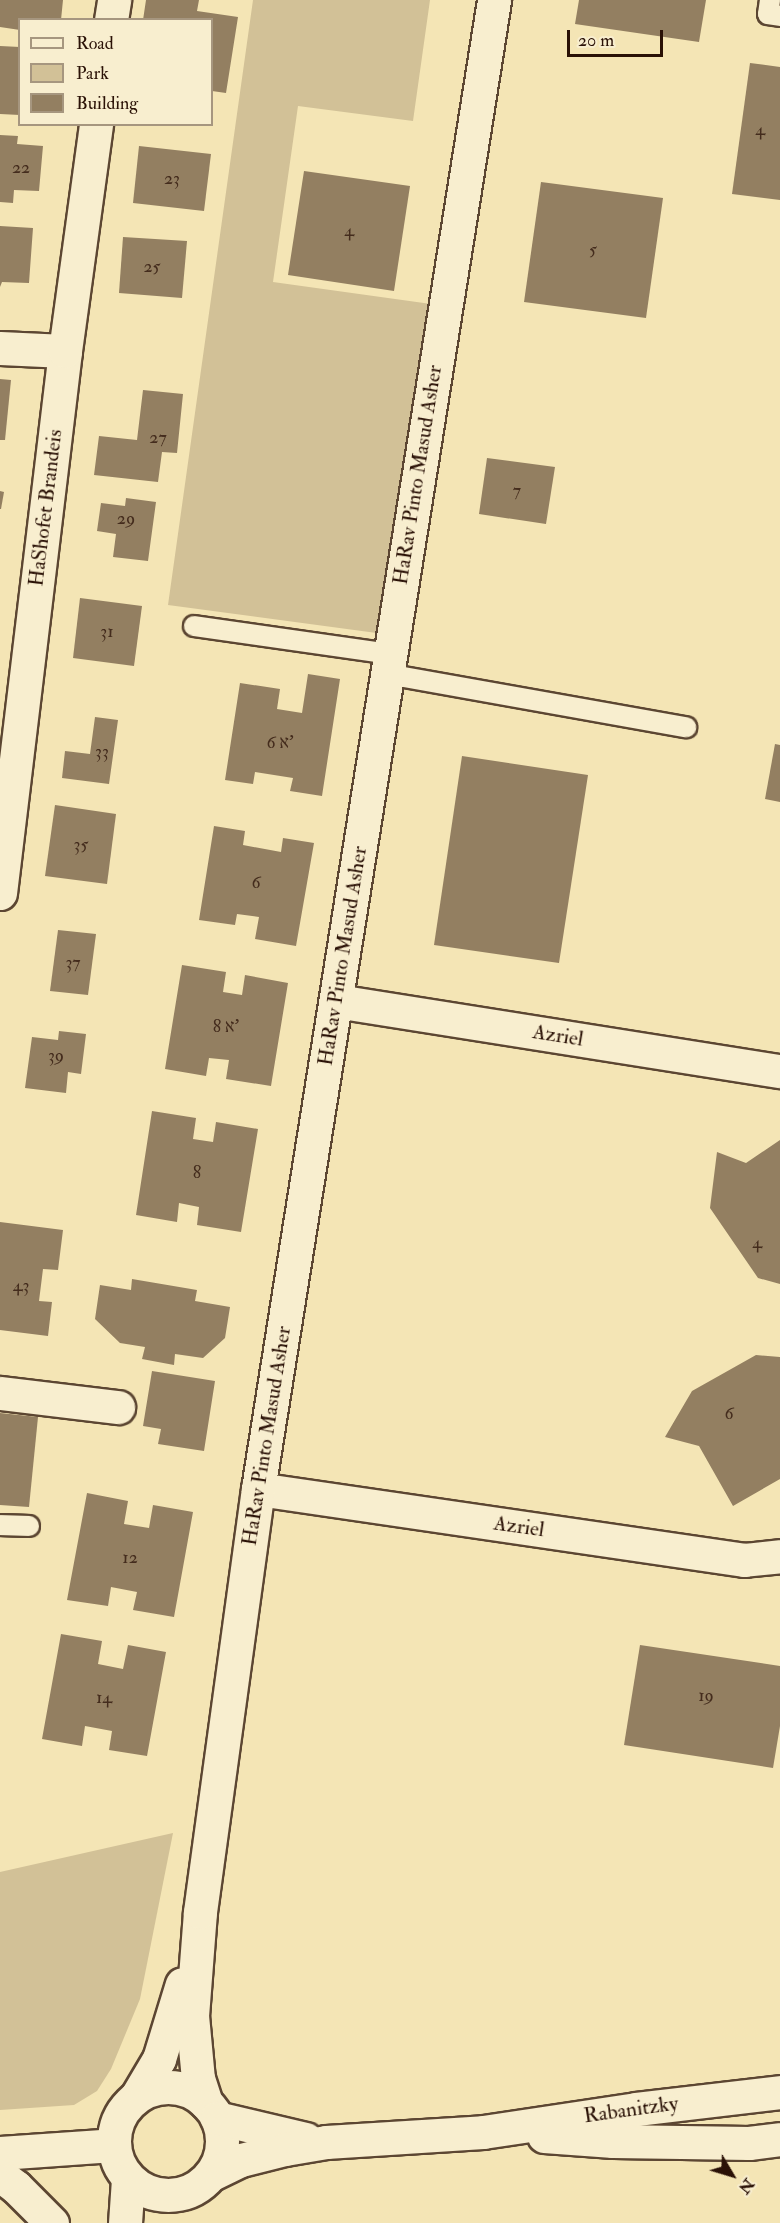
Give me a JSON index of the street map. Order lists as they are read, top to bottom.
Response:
{
  "streets": {
    "street": [
      "HaRav Pinto Masud Asher",
      "HaShofet Brandeis",
      "Azriel",
      "Rabanitzky"
    ]
  },
  "crossings": [
    ["HaRav Pinto Masud Asher", "Azriel"],
    ["HaRav Pinto Masud Asher", "Rabanitzky"]
  ],
  "house_numbers": [
    "4",
    "22",
    "23",
    "4",
    "5",
    "25",
    "27",
    "7",
    "29",
    "31",
    "6 א'",
    "33",
    "35",
    "6",
    "37",
    "8 א'",
    "39",
    "8",
    "4",
    "43",
    "6",
    "12",
    "19",
    "14"
  ],
  "legend": ["Road", "Park", "Building"],
  "scale_bar": "20 m",
  "north": "bottom right"
}
